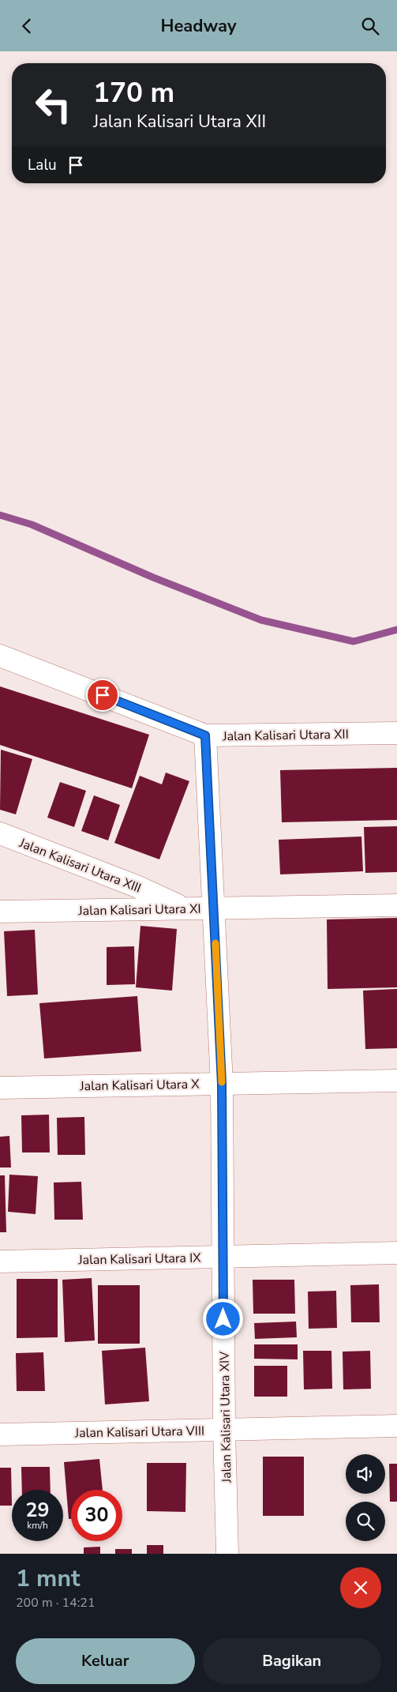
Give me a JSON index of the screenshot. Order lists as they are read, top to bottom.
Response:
{
  "streets": {
    "street": [
      "Jalan Kalisari Utara XII",
      "Jalan Kalisari Utara XIII",
      "Jalan Kalisari Utara XI",
      "Jalan Kalisari Utara X",
      "Jalan Kalisari Utara IX",
      "Jalan Kalisari Utara XIV",
      "Jalan Kalisari Utara VIII"
    ]
  },
  "crossings": [
    ["Jalan Kalisari Utara XII", "Jalan Kalisari Utara XIV"],
    ["Jalan Kalisari Utara XIII", "Jalan Kalisari Utara XI"],
    ["Jalan Kalisari Utara XI", "Jalan Kalisari Utara XIV"],
    ["Jalan Kalisari Utara X", "Jalan Kalisari Utara XIV"],
    ["Jalan Kalisari Utara IX", "Jalan Kalisari Utara XIV"],
    ["Jalan Kalisari Utara XIV", "Jalan Kalisari Utara VIII"]
  ],
  "page": {
    "header": "Headway",
    "turn": ["170 m", "Jalan Kalisari Utara XII"],
    "then": "Lalu",
    "speed": "29 km/h",
    "limit": "30",
    "heading": ["1 mnt", "200 m · 14:21"],
    "buttons": ["Keluar", "Bagikan"]
  }
}
